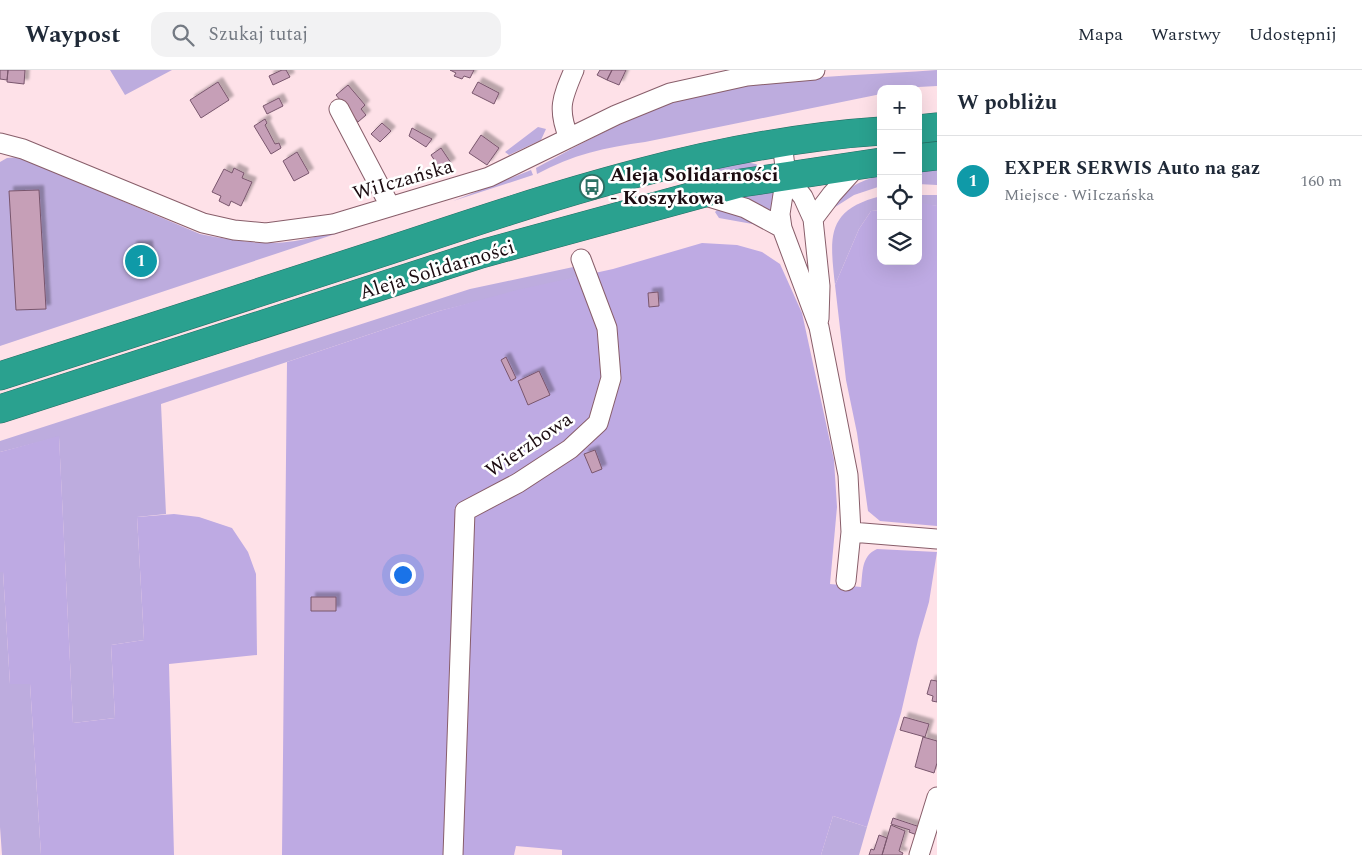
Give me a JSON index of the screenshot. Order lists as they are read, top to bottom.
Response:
{
  "streets": {
    "highway": ["Aleja Solidarności"],
    "street": ["WiIczańska", "Wierzbowa"]
  },
  "places": {
    "bus stop": ["Aleja Solidarności - Koszykowa"]
  },
  "page": {
    "header": "Waypost",
    "search": "Szukaj tutaj",
    "nav": ["Mapa", "Warstwy", "Udostępnij"],
    "heading": "W pobliżu",
    "map_buttons": ["+", "−"],
    "list": [
      {
        "mark": "1",
        "name": "EXPER SERWIS Auto na gaz",
        "note": "Miejsce · WiIczańska",
        "value": "160 m"
      }
    ],
    "pins": "1"
  }
}
